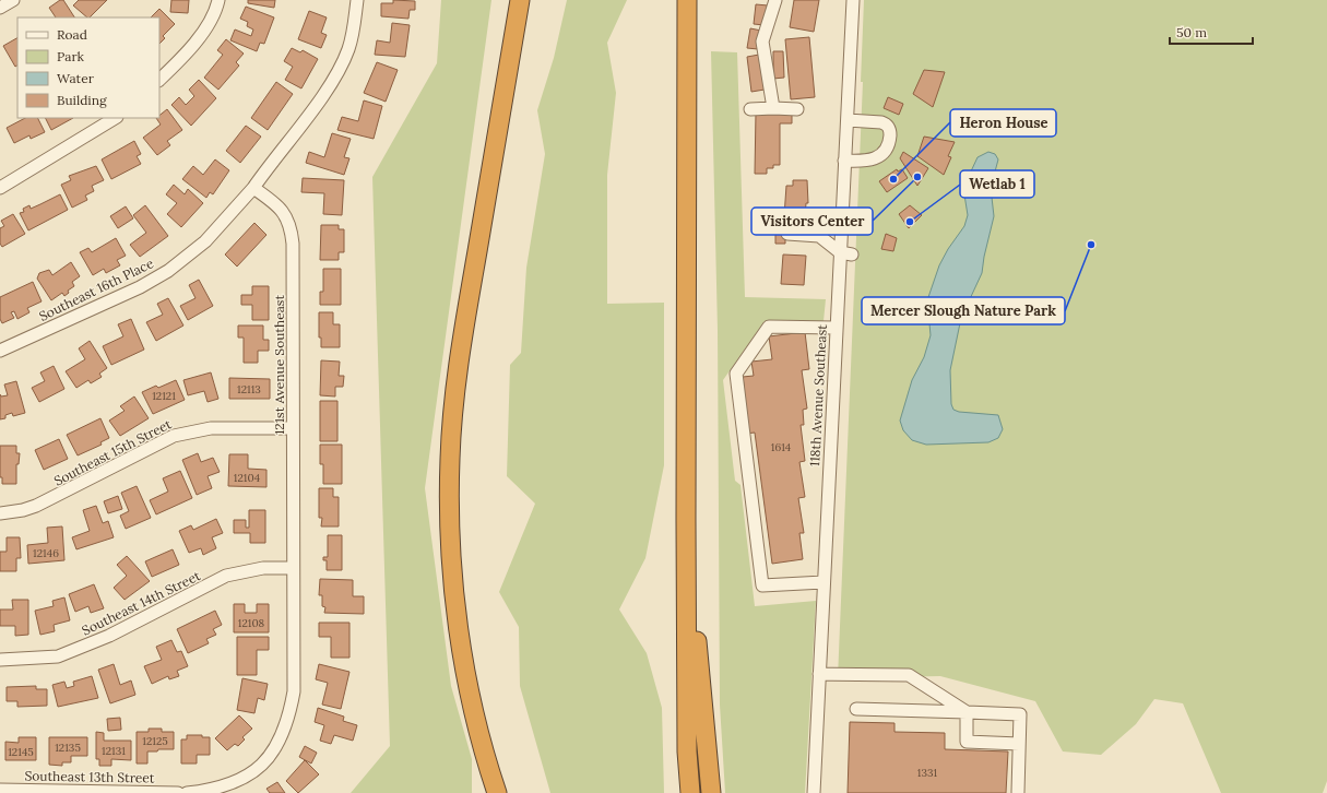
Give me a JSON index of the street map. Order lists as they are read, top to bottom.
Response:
{
  "streets": {
    "street": [
      "Southeast 16th Place",
      "121st Avenue Southeast",
      "118th Avenue Southeast",
      "Southeast 15th Street",
      "Southeast 14th Street",
      "Southeast 13th Street"
    ]
  },
  "crossings": [
    ["Southeast 16th Place", "121st Avenue Southeast"],
    ["121st Avenue Southeast", "Southeast 15th Street"],
    ["121st Avenue Southeast", "Southeast 14th Street"]
  ],
  "places": [
    "Visitors Center",
    "Heron House",
    "Wetlab 1",
    "Mercer Slough Nature Park"
  ],
  "house_numbers": [
    "12113",
    "12121",
    "1614",
    "12104",
    "12146",
    "12108",
    "12125",
    "12135",
    "12131",
    "12145",
    "1331"
  ],
  "legend": [
    "Road",
    "Park",
    "Water",
    "Building"
  ],
  "scale_bar": "50 m"
}
